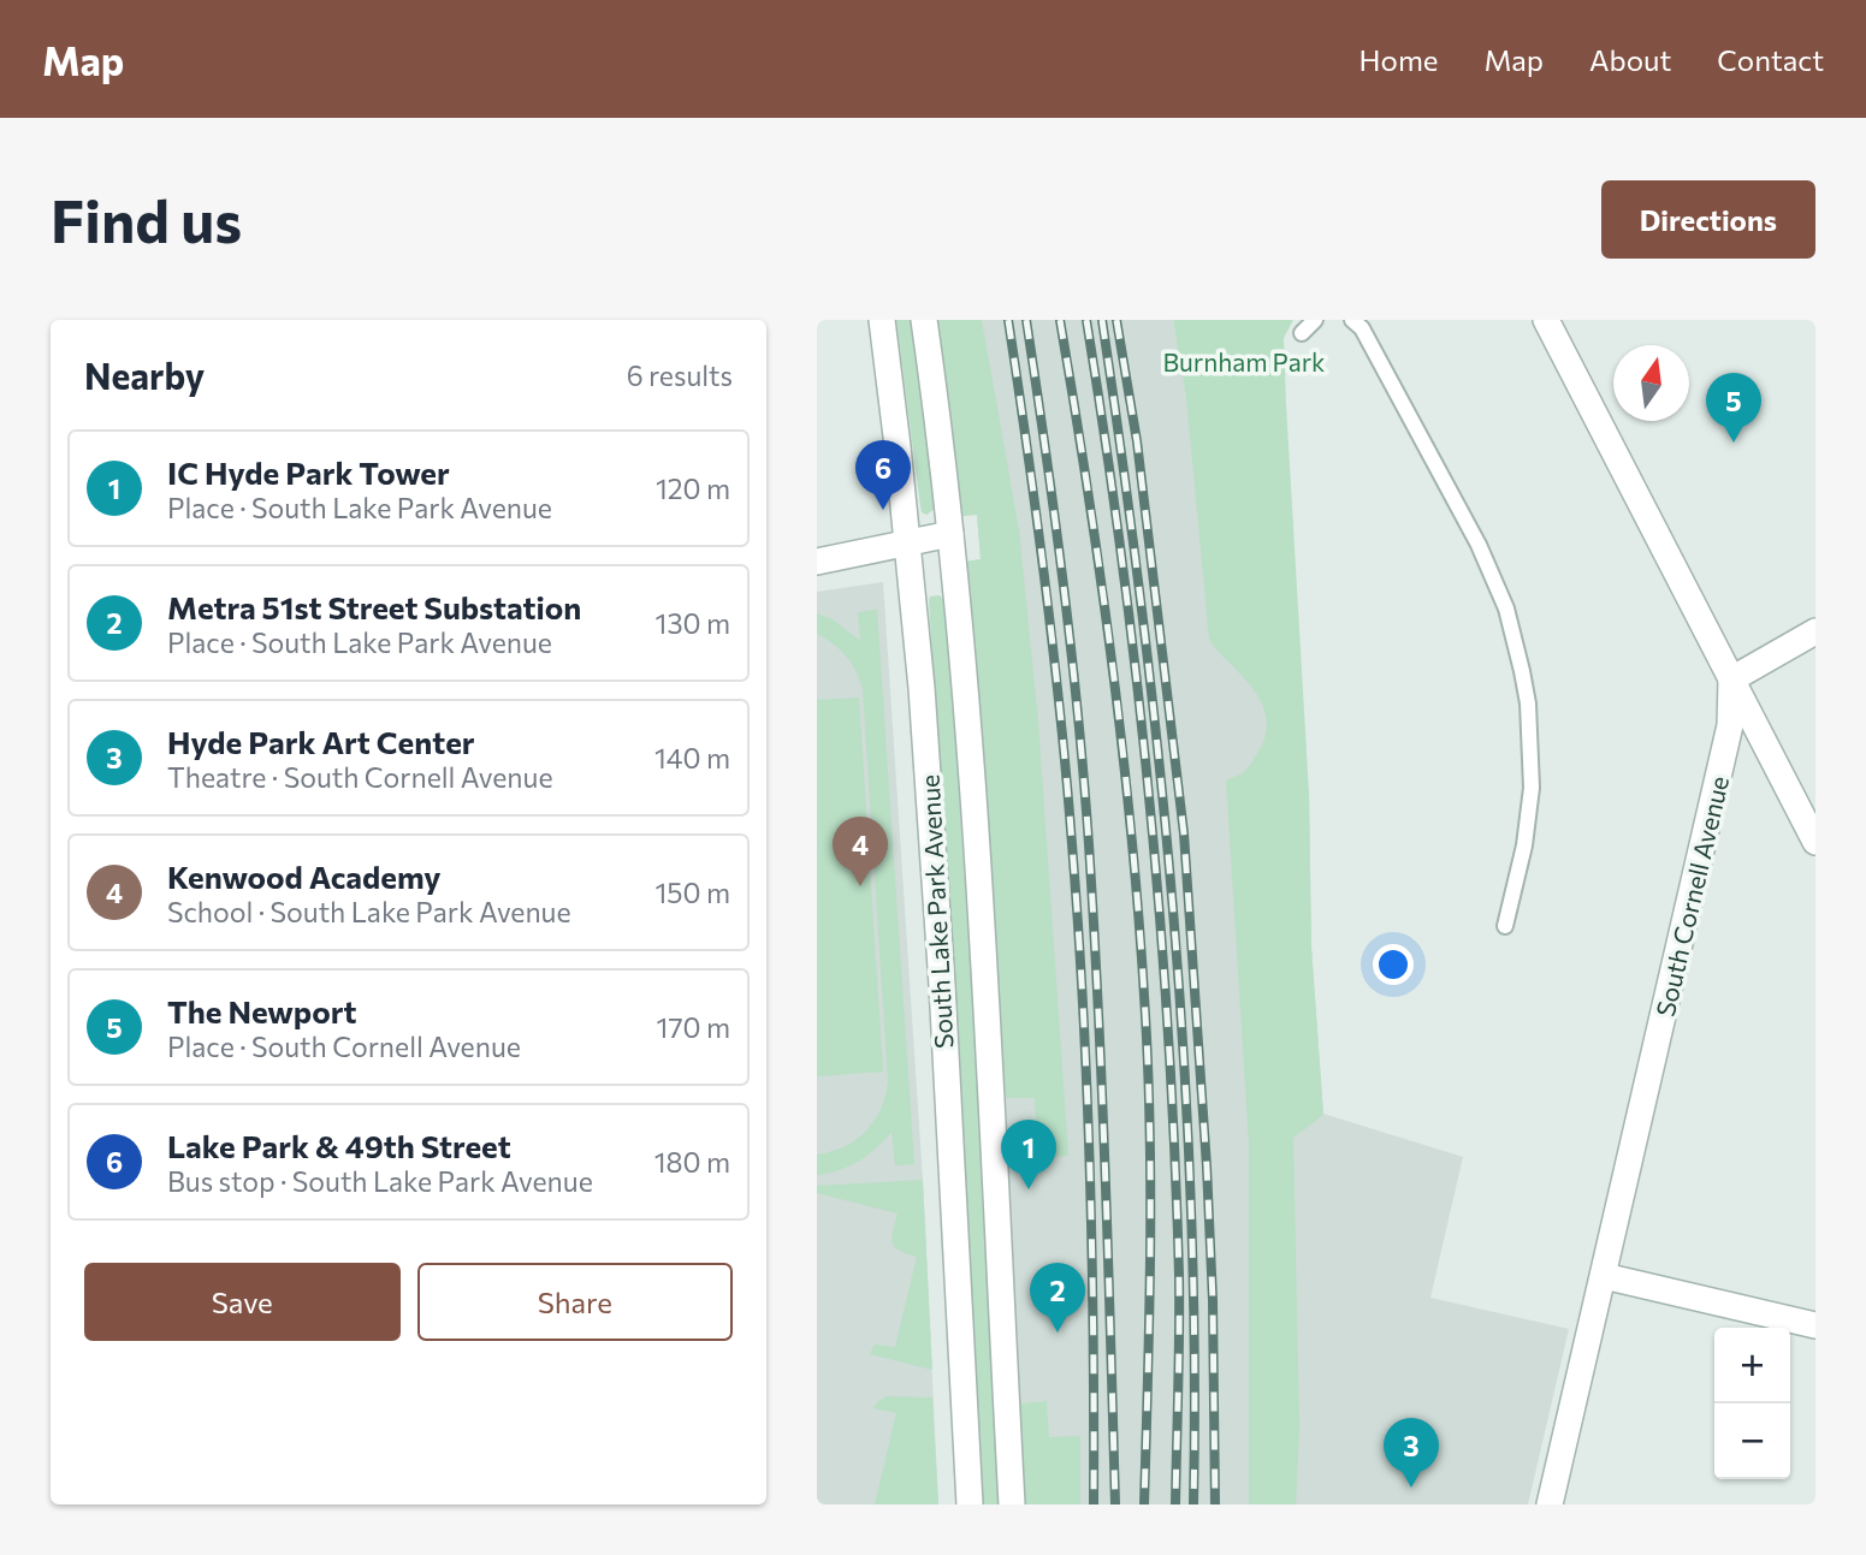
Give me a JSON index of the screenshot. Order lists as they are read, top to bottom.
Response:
{
  "streets": {
    "street": ["South Cornell Avenue", "South Lake Park Avenue"]
  },
  "parks": ["Burnham Park"],
  "north": "top",
  "page": {
    "header": "Map",
    "nav": [
      "Home",
      "Map",
      "About",
      "Contact"
    ],
    "buttons": [
      "Directions",
      ["Save", "Share"]
    ],
    "title": "Find us",
    "heading": ["Nearby", "6 results"],
    "pins": [
      "5",
      "6",
      "4",
      "1",
      "2",
      "3"
    ],
    "list": [
      {
        "mark": "1",
        "name": "IC Hyde Park Tower",
        "note": "Place · South Lake Park Avenue",
        "value": "120 m"
      },
      {
        "mark": "2",
        "name": "Metra 51st Street Substation",
        "note": "Place · South Lake Park Avenue",
        "value": "130 m"
      },
      {
        "mark": "3",
        "name": "Hyde Park Art Center",
        "note": "Theatre · South Cornell Avenue",
        "value": "140 m"
      },
      {
        "mark": "4",
        "name": "Kenwood Academy",
        "note": "School · South Lake Park Avenue",
        "value": "150 m"
      },
      {
        "mark": "5",
        "name": "The Newport",
        "note": "Place · South Cornell Avenue",
        "value": "170 m"
      },
      {
        "mark": "6",
        "name": "Lake Park & 49th Street",
        "note": "Bus stop · South Lake Park Avenue",
        "value": "180 m"
      }
    ],
    "map_buttons": ["+", "−"]
  }
}
